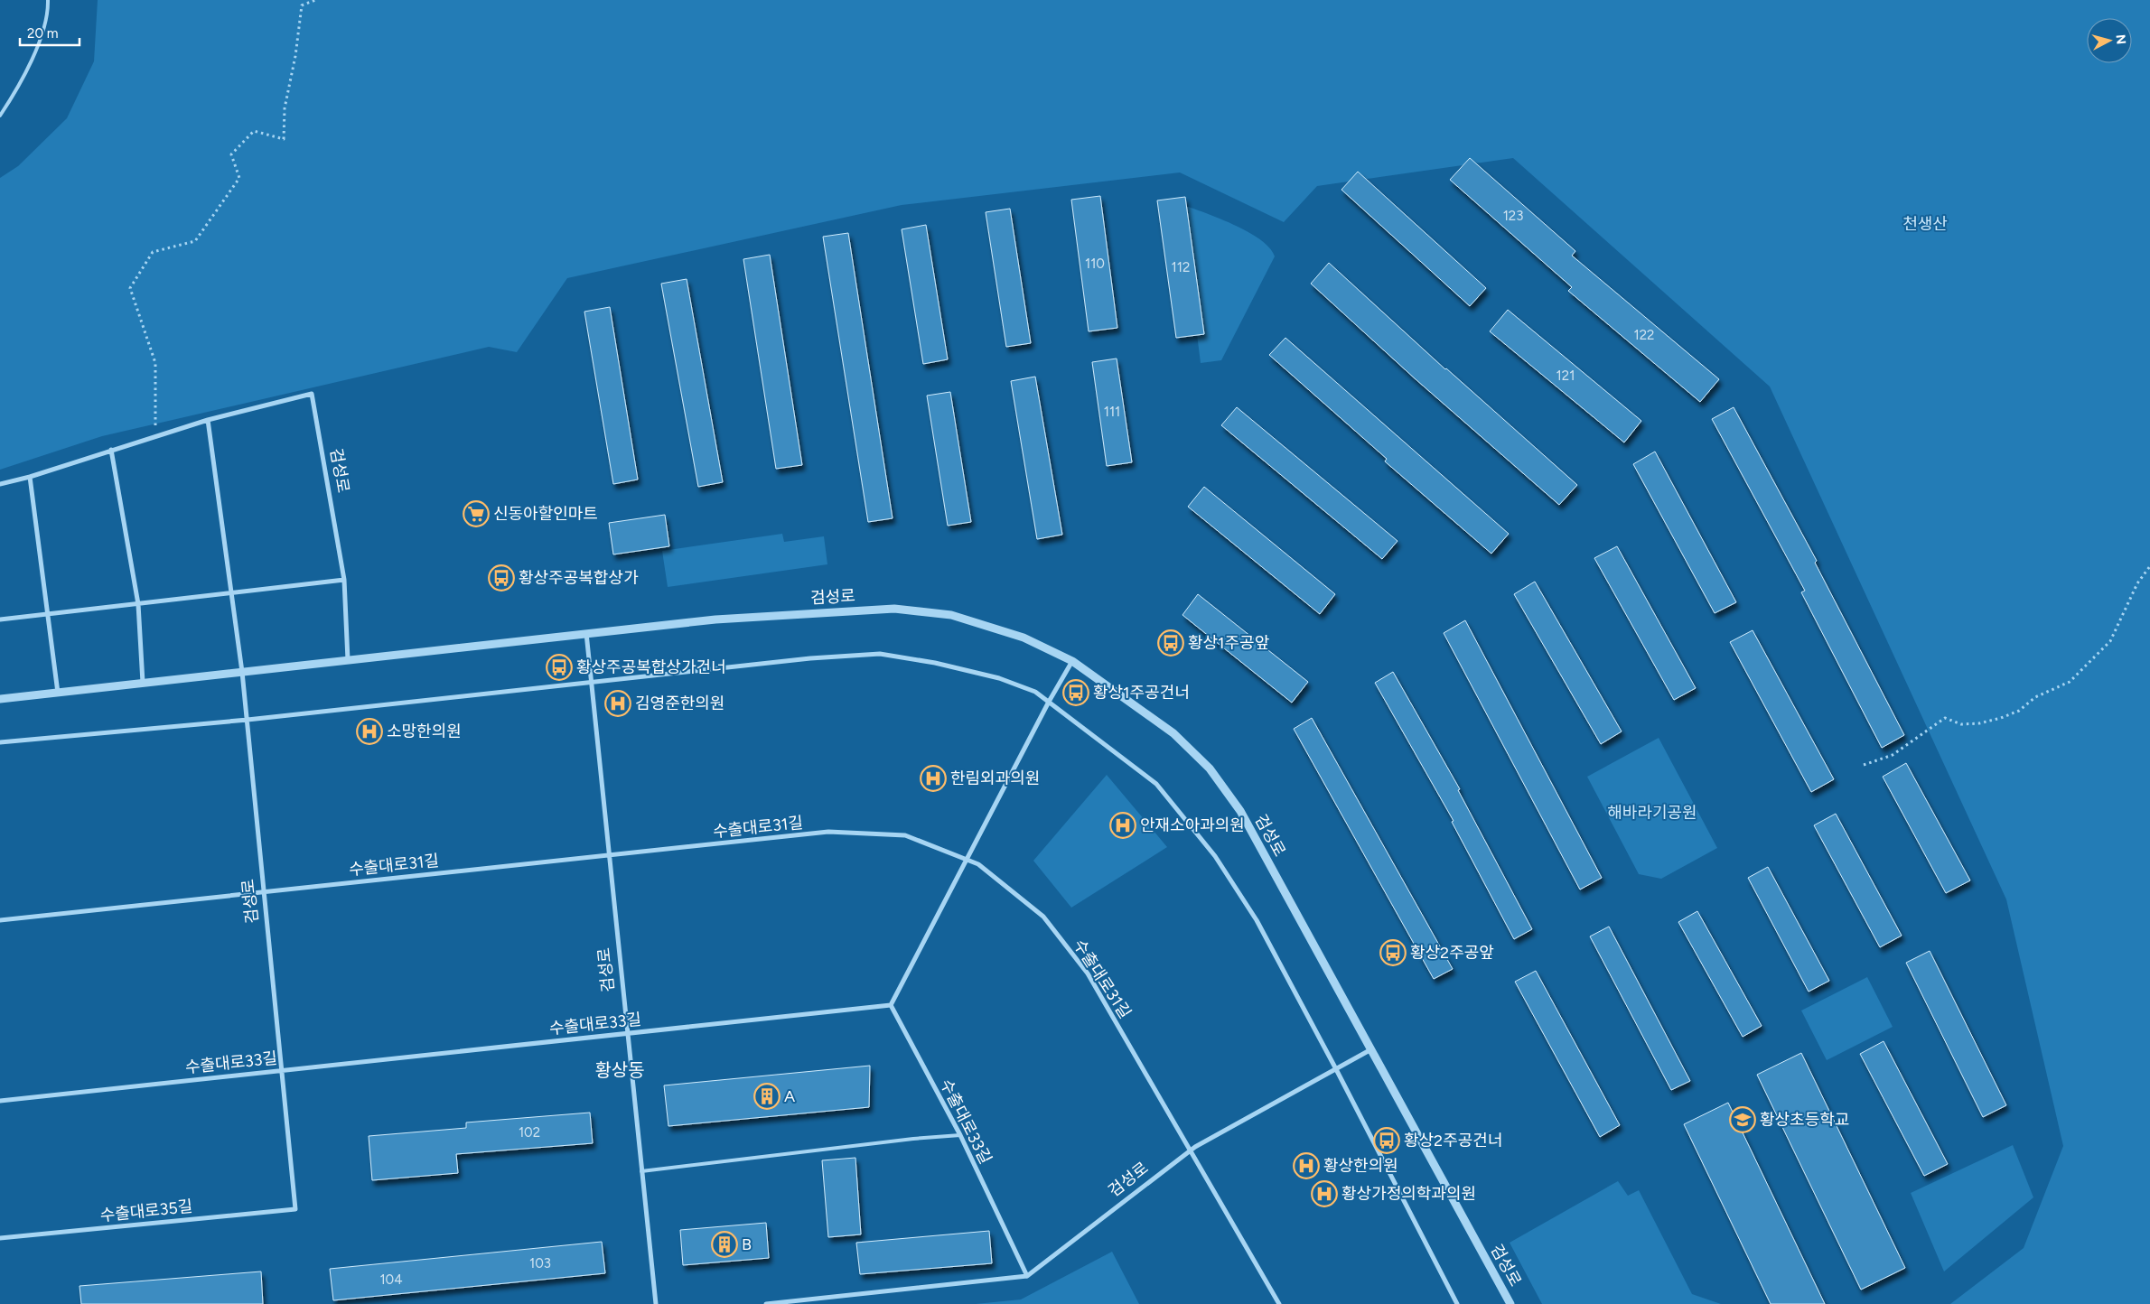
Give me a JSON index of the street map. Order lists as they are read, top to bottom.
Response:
{
  "streets": {
    "street": [
      "검성로",
      "수출대로31길",
      "수출대로33길",
      "수출대로35길"
    ]
  },
  "crossings": [
    ["검성로", "수출대로31길"],
    ["검성로", "수출대로33길"],
    ["검성로", "수출대로35길"]
  ],
  "districts": ["황상동"],
  "parks": ["천생산", "해바라기공원"],
  "places": {
    "supermarket": ["신동아할인마트"],
    "bus stop": [
      "황상주공복합상가",
      "황상1주공앞",
      "황상주공복합상가건너",
      "황상1주공건너",
      "황상2주공앞",
      "황상2주공건너"
    ],
    "hospital": [
      "김영준한의원",
      "소망한의원",
      "한림외과의원",
      "안재소아과의원",
      "황상한의원",
      "황상가정의학과의원"
    ],
    "building": ["A", "B"],
    "school or university": ["황상초등학교"]
  },
  "house_numbers": [
    "123",
    "110",
    "112",
    "122",
    "121",
    "111",
    "102",
    "103",
    "104"
  ],
  "scale_bar": "20 m",
  "north": "right"
}
